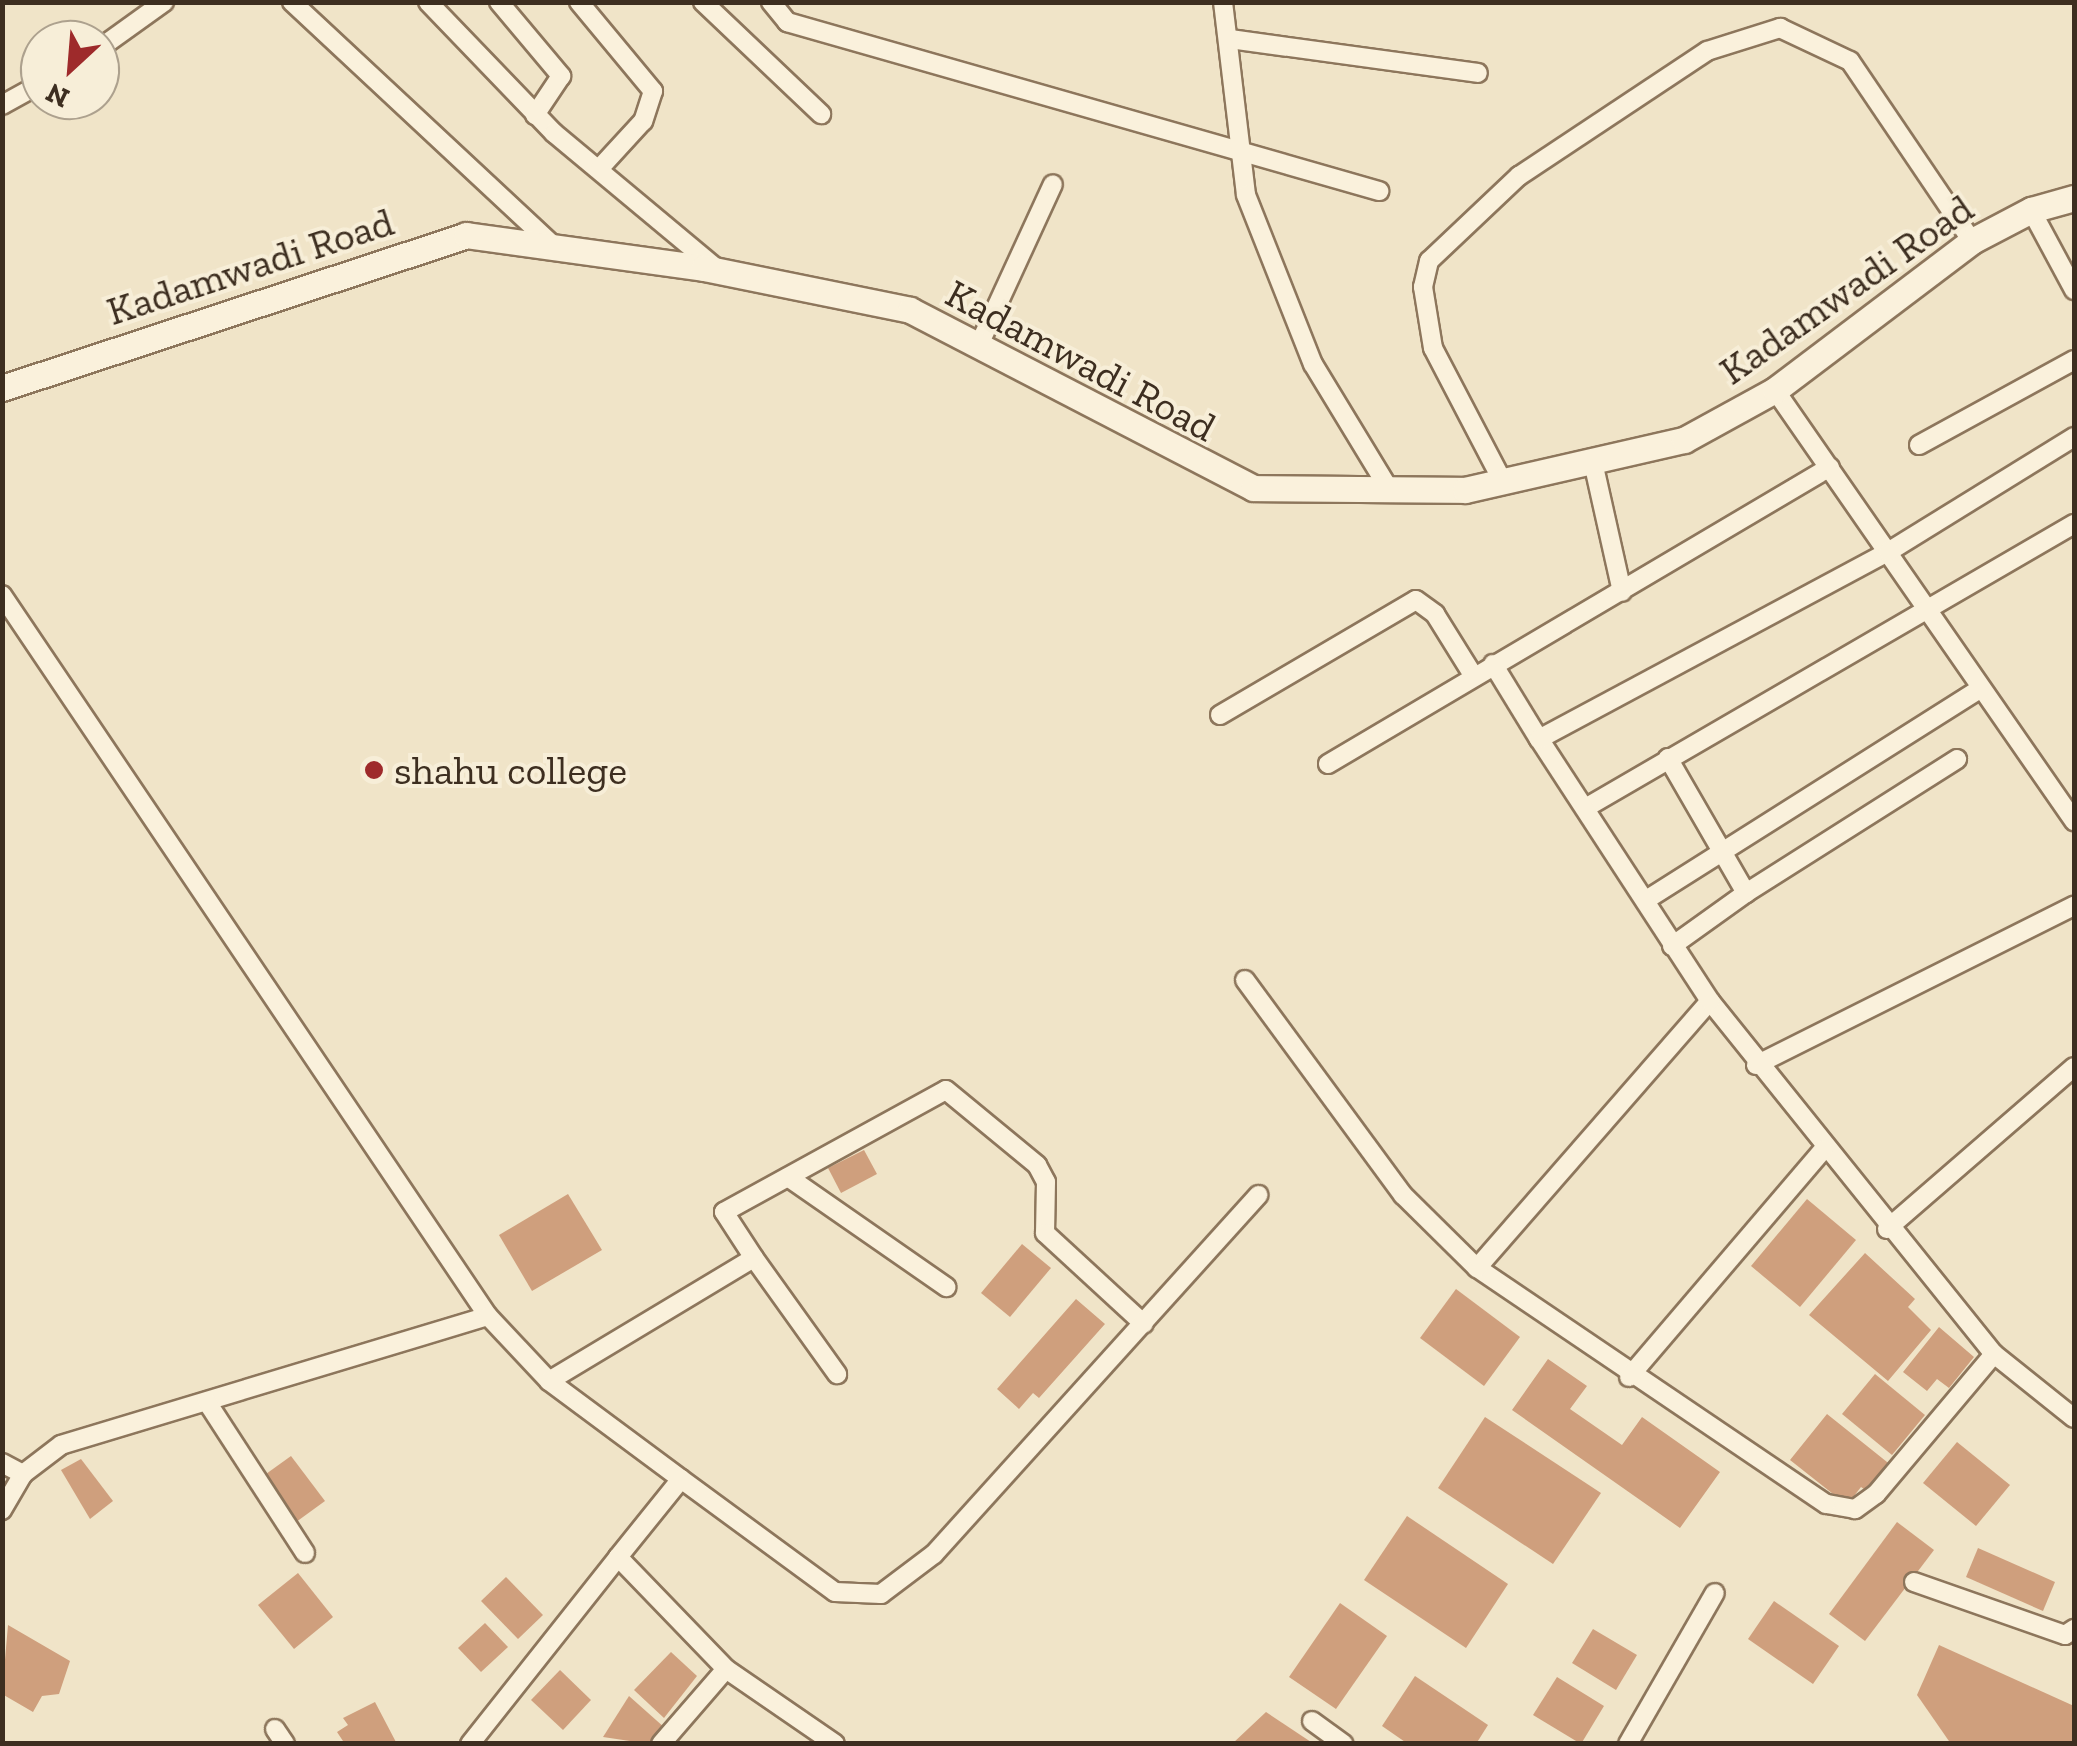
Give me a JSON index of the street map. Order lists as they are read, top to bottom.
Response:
{
  "streets": {
    "street": ["Kadamwadi Road"]
  },
  "places": ["shahu college"],
  "north": "bottom left"
}
